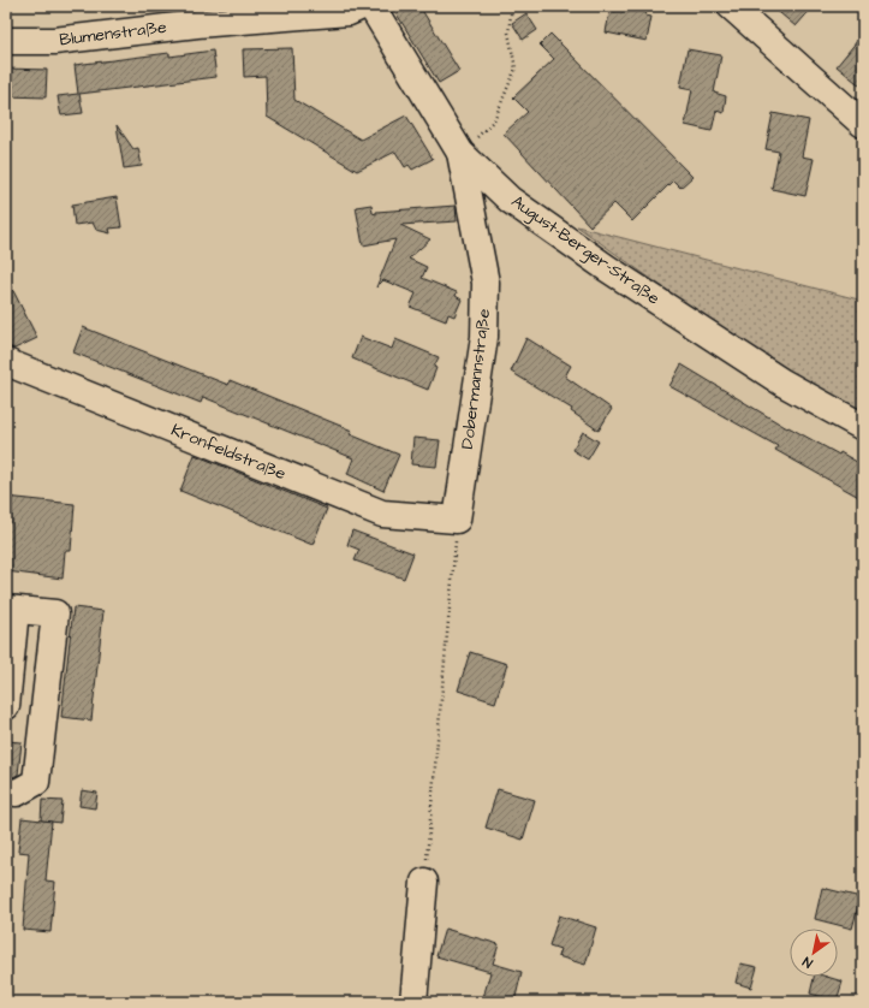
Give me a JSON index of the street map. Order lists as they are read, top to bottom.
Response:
{
  "streets": {
    "street": [
      "Blumenstraße",
      "August-Berger-Straße",
      "Dobermannstraße",
      "Kronfeldstraße"
    ]
  },
  "crossings": [
    ["August-Berger-Straße", "Dobermannstraße"],
    ["Dobermannstraße", "Kronfeldstraße"]
  ],
  "north": "bottom left"
}
